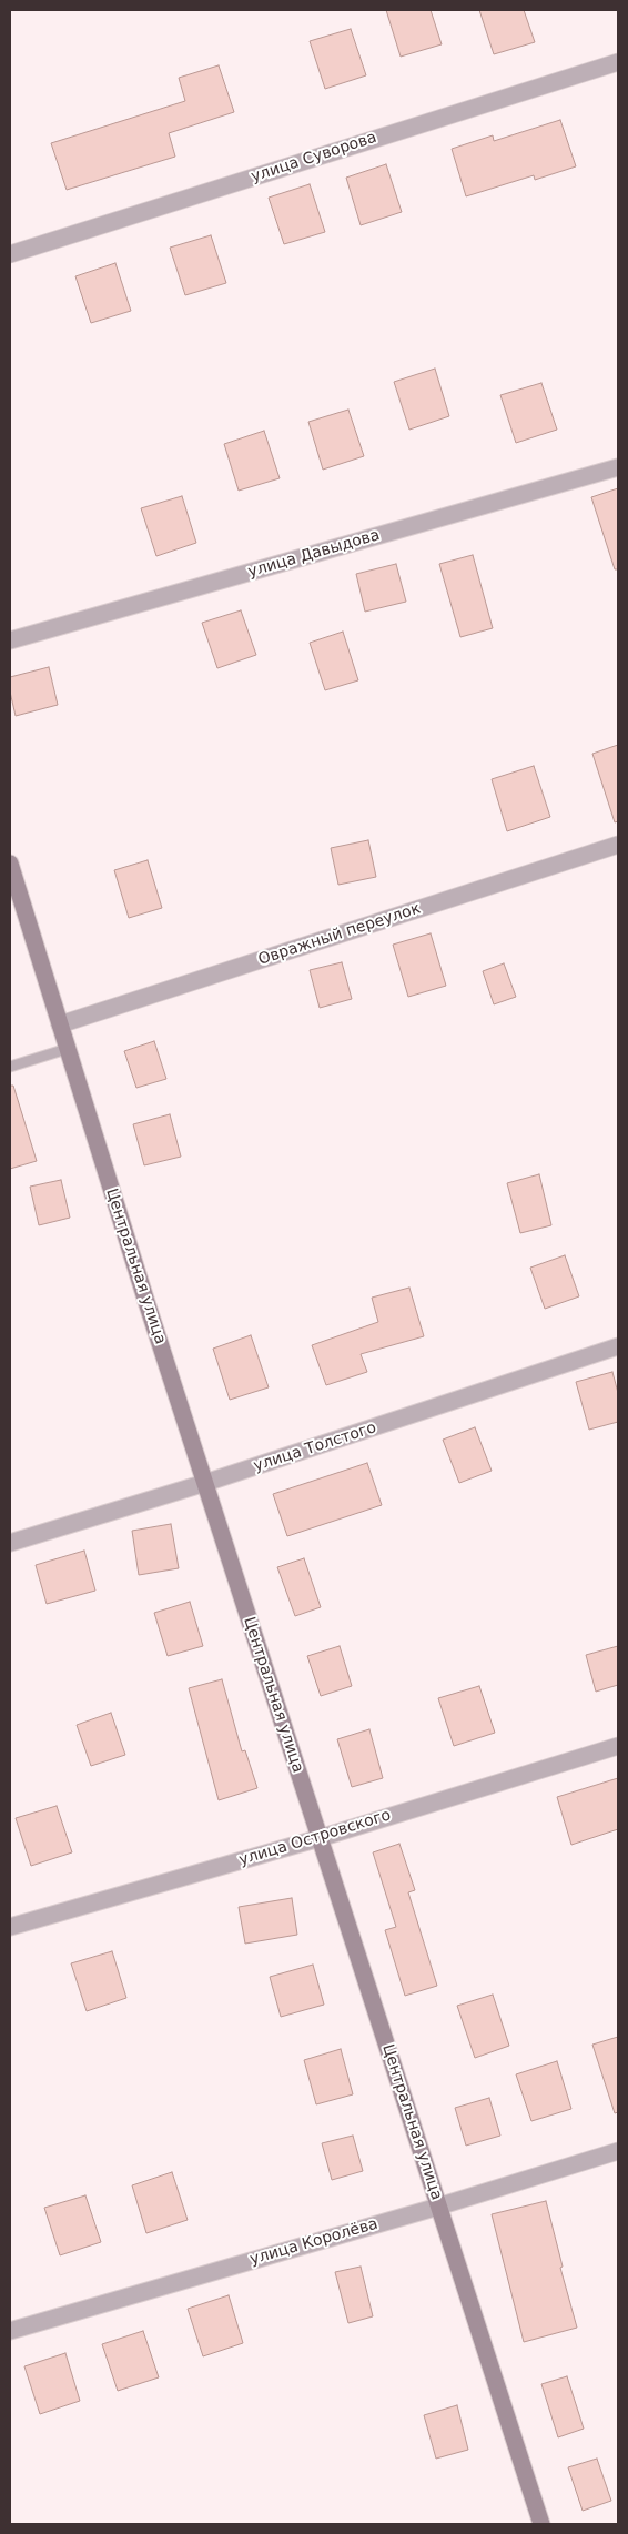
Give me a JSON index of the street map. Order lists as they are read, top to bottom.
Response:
{
  "streets": {
    "street": [
      "улица Суворова",
      "улица Давыдова",
      "Овражный переулок",
      "Центральная улица",
      "улица Толстого",
      "улица Островского",
      "улица Королёва"
    ]
  },
  "crossings": [
    ["Овражный переулок", "Центральная улица"],
    ["Центральная улица", "улица Толстого"],
    ["Центральная улица", "улица Островского"],
    ["Центральная улица", "улица Королёва"]
  ]
}
